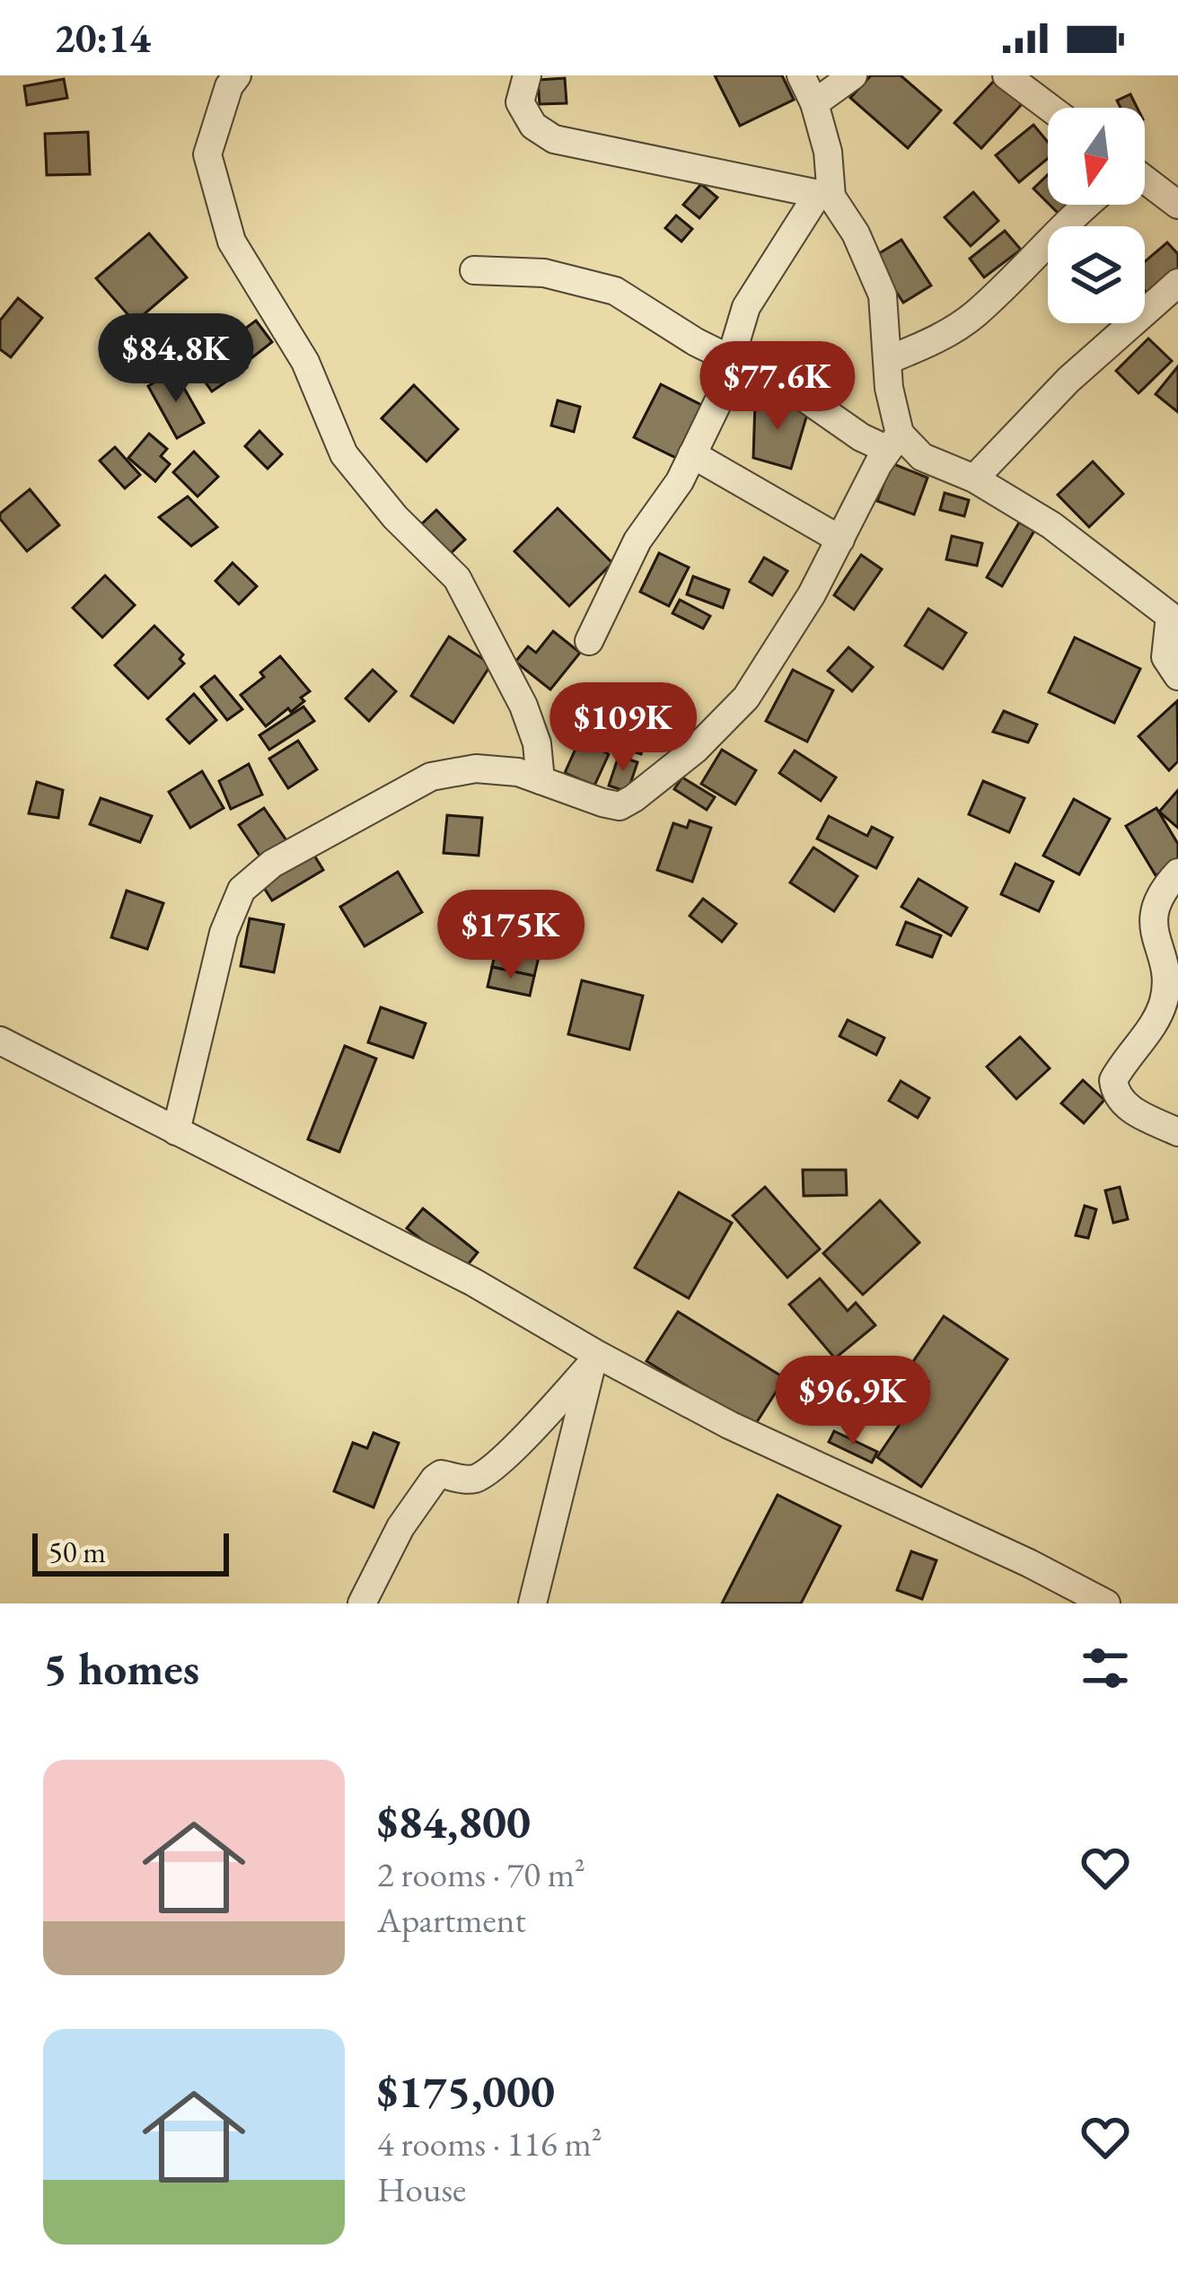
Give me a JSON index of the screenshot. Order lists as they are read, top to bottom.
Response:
{
  "scale_bar": "50 m",
  "north": "bottom",
  "page": {
    "status": "20:14",
    "price": [
      "$84.8K",
      "$77.6K",
      "$109K",
      "$175K",
      "$96.9K"
    ],
    "scale": "50 m",
    "heading": "5 homes",
    "list": [
      {
        "name": "$84,800",
        "note": "2 rooms · 70 m² · Apartment"
      },
      {
        "name": "$175,000",
        "note": "4 rooms · 116 m² · House"
      }
    ]
  }
}
